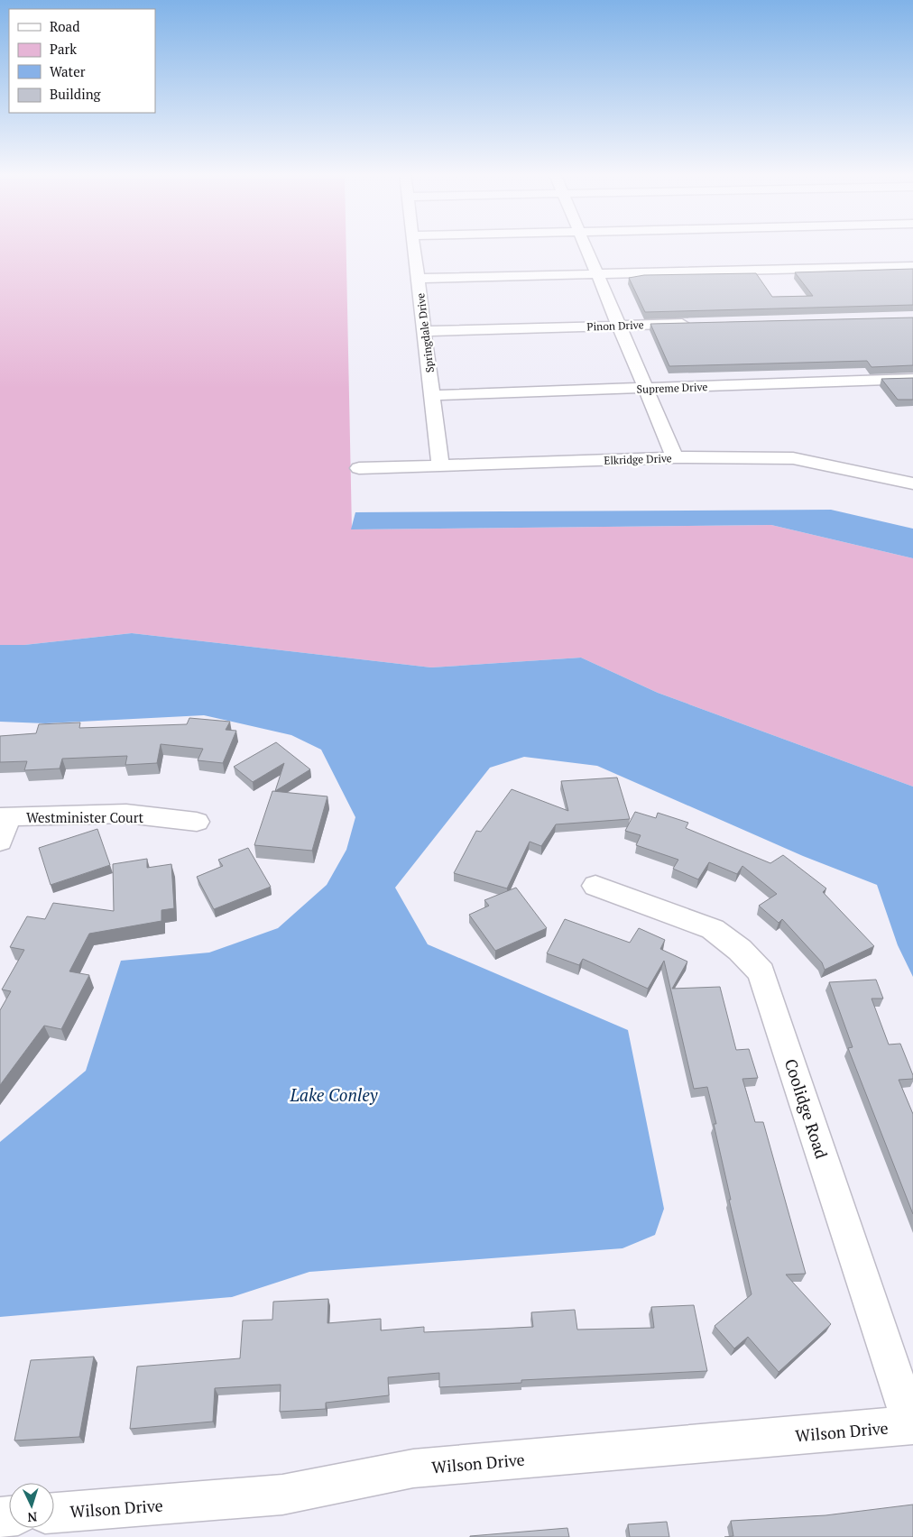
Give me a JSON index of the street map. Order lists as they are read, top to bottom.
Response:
{
  "streets": {
    "street": [
      "Pinon Drive",
      "Springdale Drive",
      "Supreme Drive",
      "Elkridge Drive",
      "Westminister Court",
      "Coolidge Road",
      "Wilson Drive"
    ]
  },
  "crossings": [
    ["Pinon Drive", "Springdale Drive"],
    ["Springdale Drive", "Supreme Drive"],
    ["Springdale Drive", "Elkridge Drive"],
    ["Coolidge Road", "Wilson Drive"]
  ],
  "water": ["Lake Conley"],
  "legend": [
    "Road",
    "Park",
    "Water",
    "Building"
  ],
  "north": "bottom"
}
